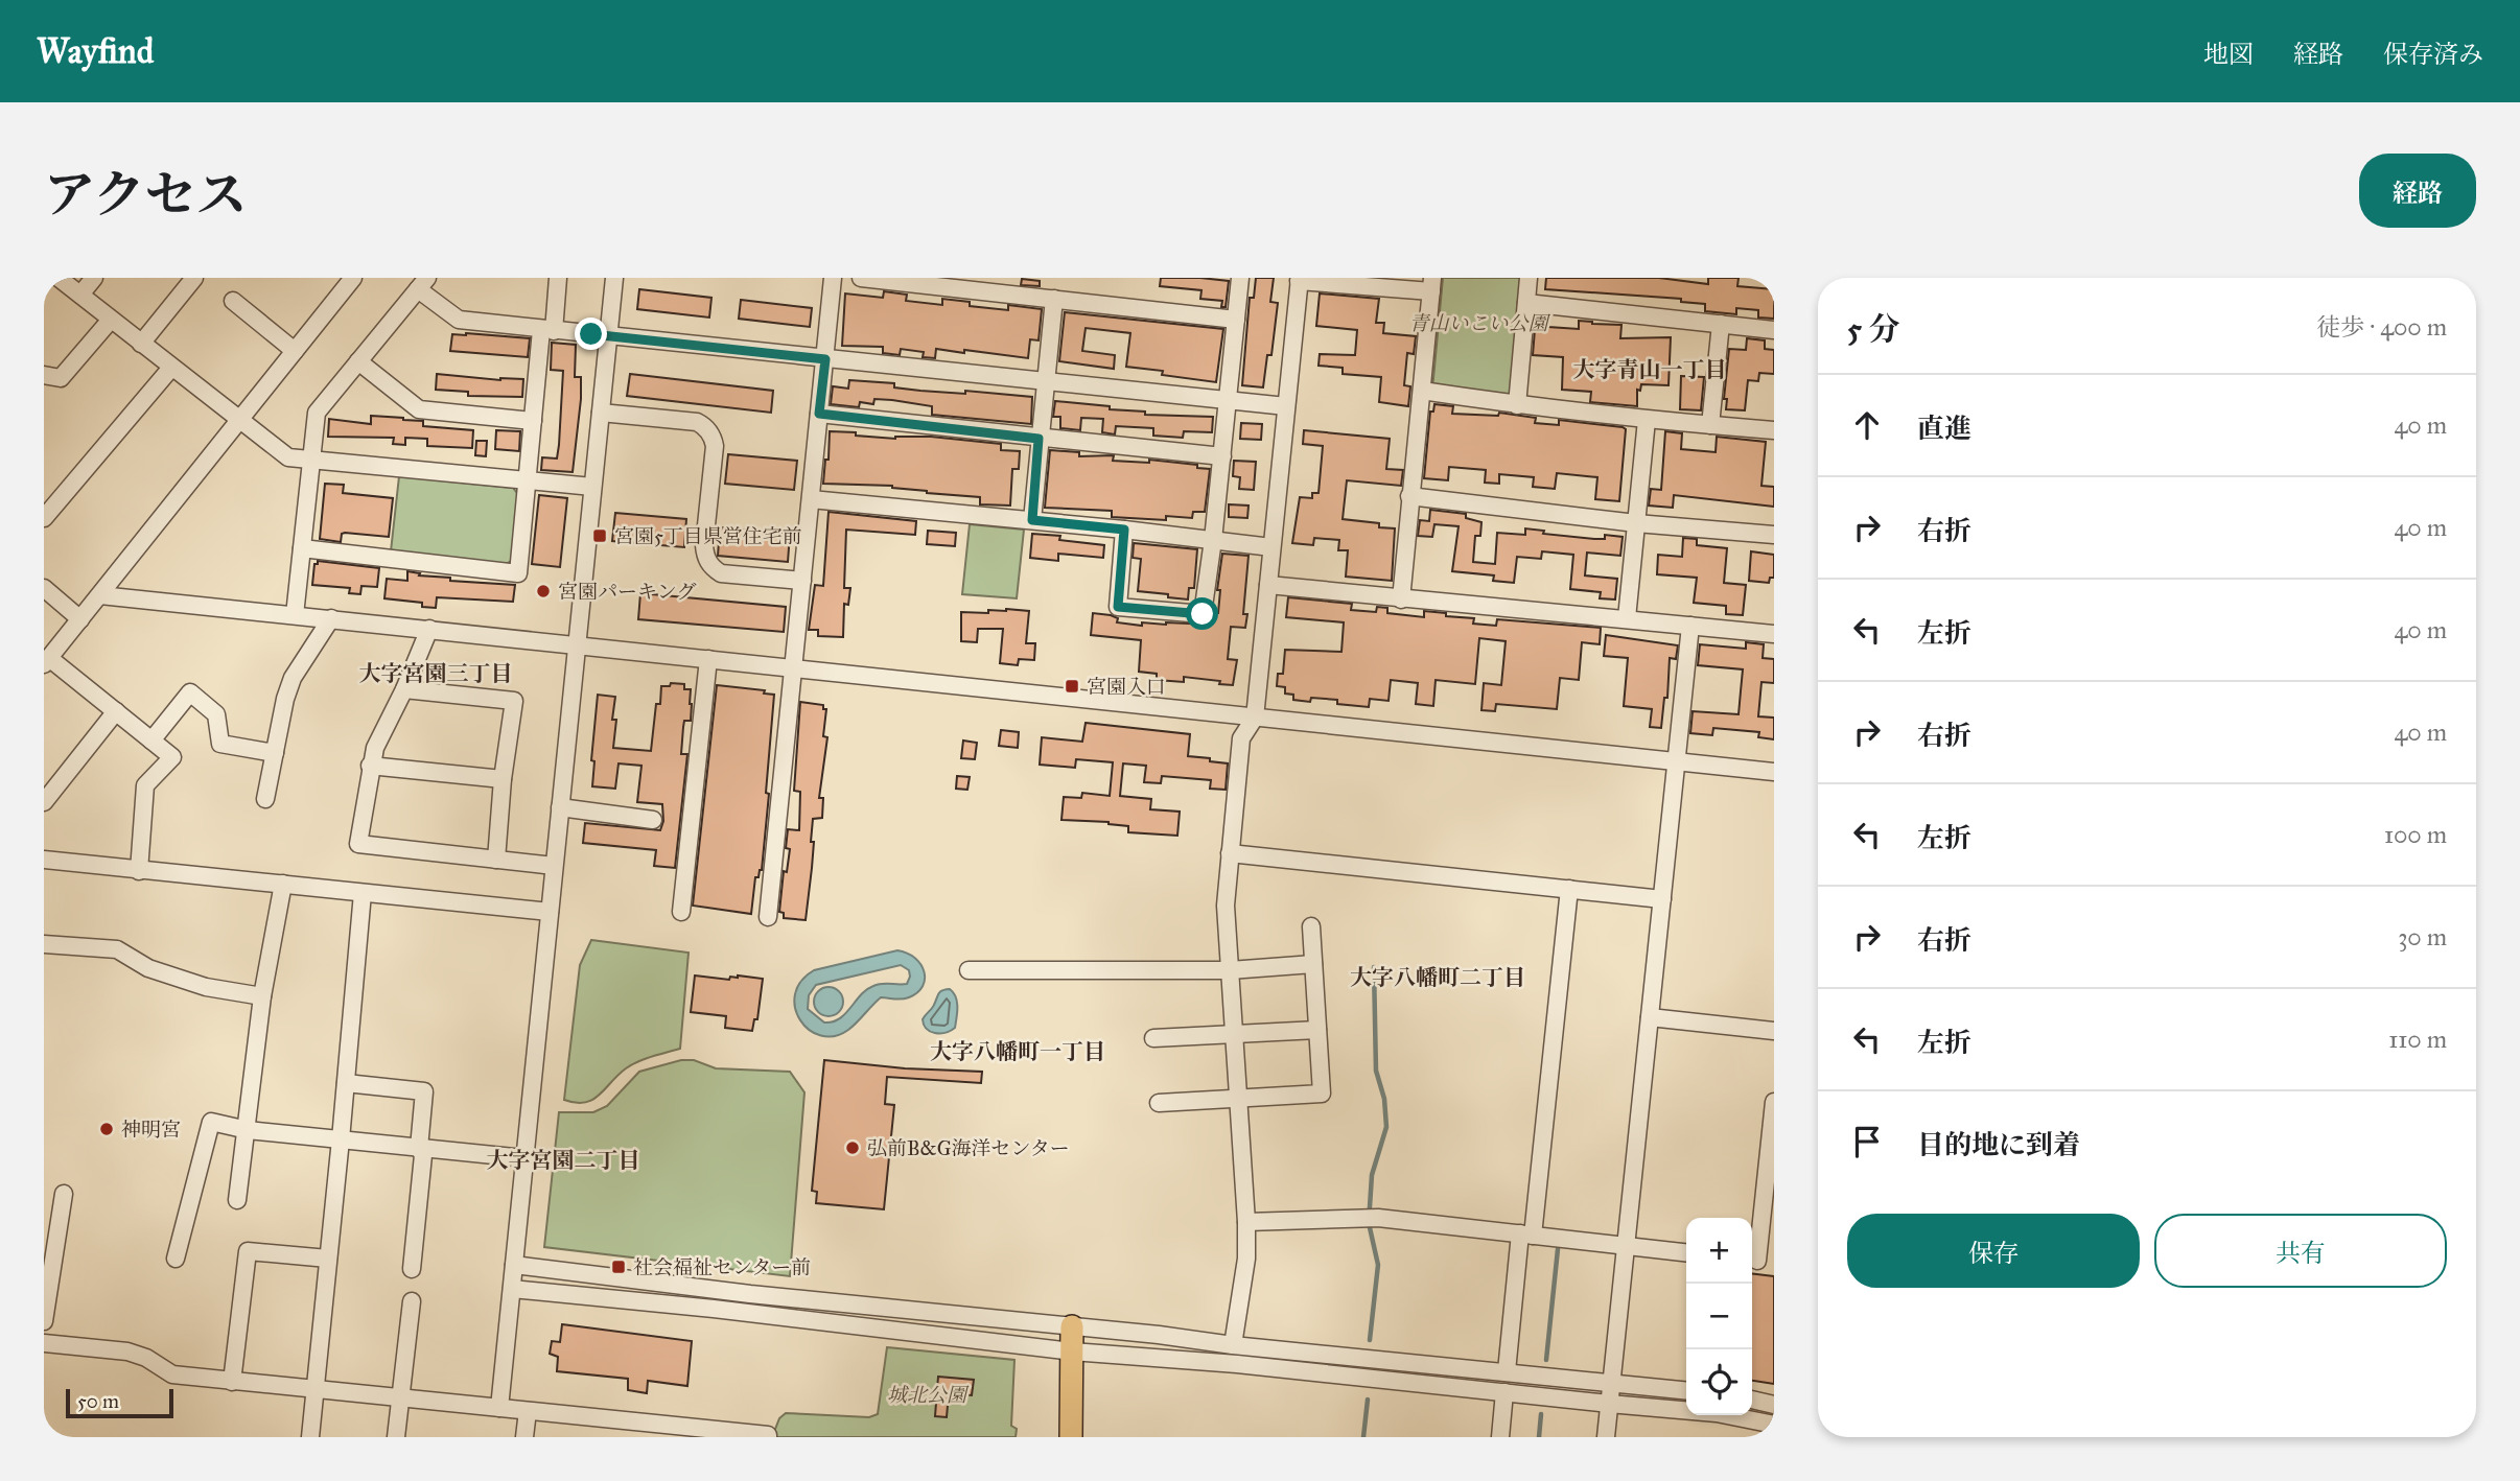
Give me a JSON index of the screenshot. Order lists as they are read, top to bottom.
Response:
{
  "districts": [
    "大字青山一丁目",
    "大字宮園三丁目",
    "大字八幡町二丁目",
    "大字八幡町一丁目",
    "大字宮園二丁目"
  ],
  "parks": ["青山いこい公園", "城北公園"],
  "places": {
    "transit": ["宮園5丁目県営住宅前", "宮園入口", "社会福祉センター前"],
    "other": ["宮園パーキング", "神明宮", "弘前B&G海洋センター"]
  },
  "scale_bar": "50 m",
  "page": {
    "header": "Wayfind",
    "nav": ["地図", "経路", "保存済み"],
    "title": "アクセス",
    "buttons": [
      "経路",
      ["保存", "共有"]
    ],
    "heading": ["5 分", "徒歩 · 400 m"],
    "list": [
      ["直進", "40 m"],
      ["右折", "40 m"],
      ["左折", "40 m"],
      ["右折", "40 m"],
      ["左折", "100 m"],
      ["右折", "30 m"],
      ["左折", "110 m"],
      "目的地に到着"
    ],
    "map_buttons": ["+", "−"],
    "scale": "50 m"
  }
}
